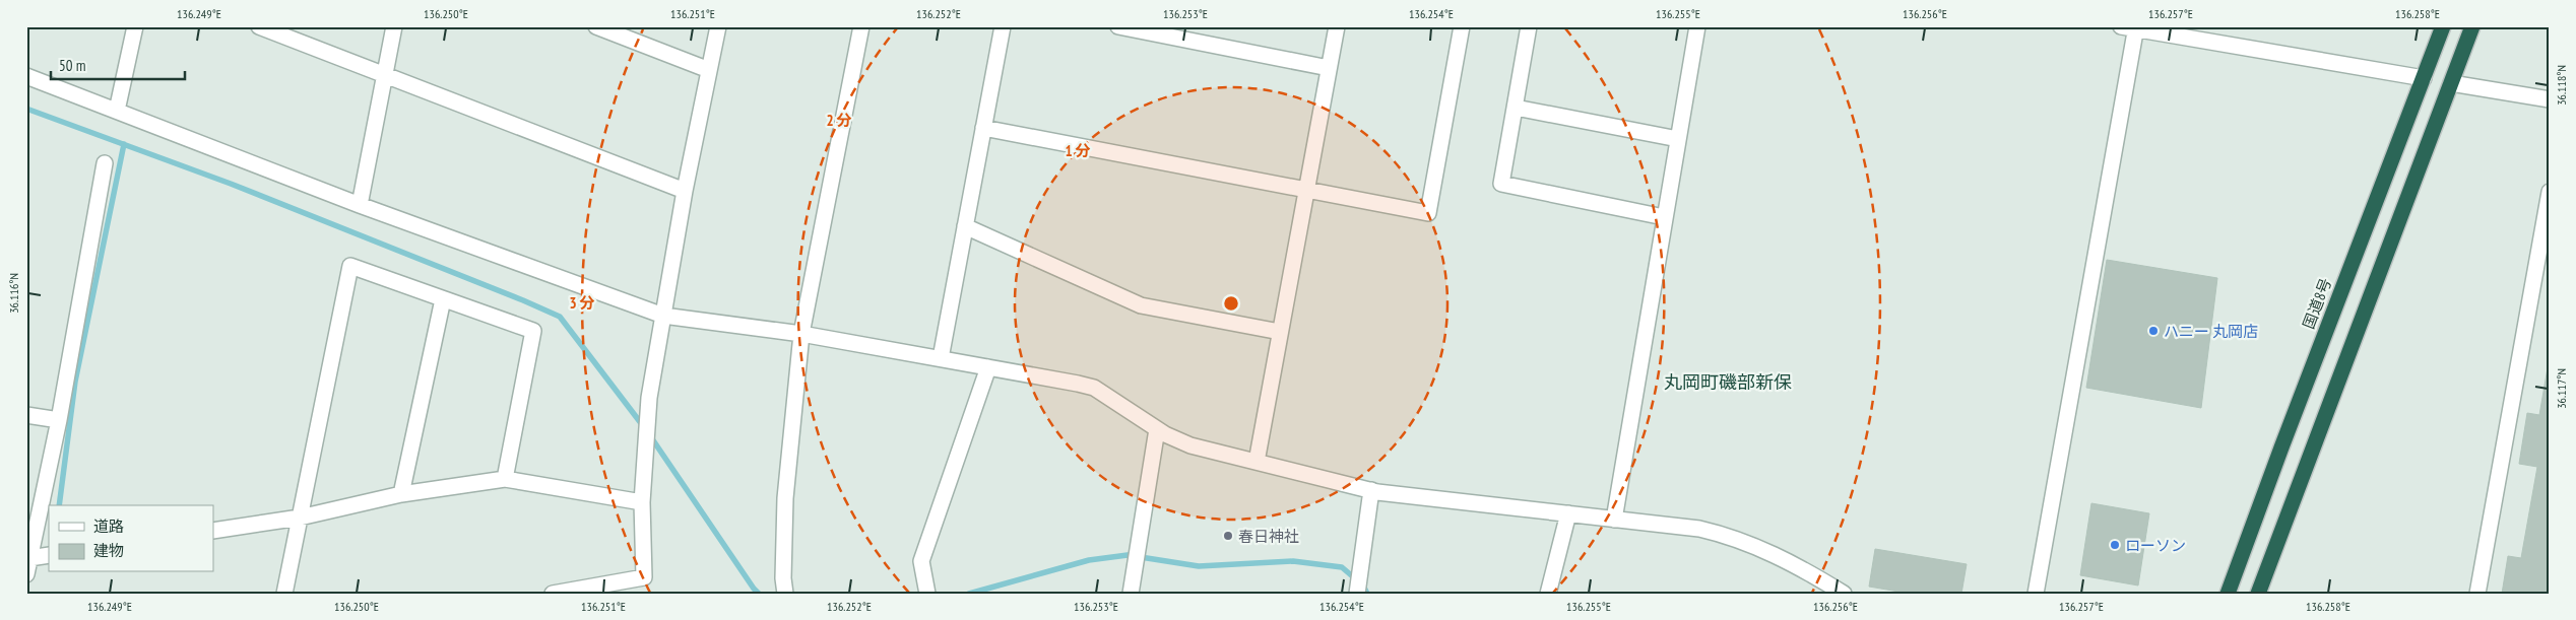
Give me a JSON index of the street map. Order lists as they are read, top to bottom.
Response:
{
  "streets": {
    "highway": ["国道8号"]
  },
  "districts": ["丸岡町磯部新保"],
  "places": ["ハニー 丸岡店", "春日神社", "ローソン"],
  "legend": ["道路", "建物"],
  "scale_bar": "50 m",
  "coordinates": [
    "136.249°E",
    "136.250°E",
    "136.251°E",
    "136.252°E",
    "136.253°E",
    "136.254°E",
    "136.255°E",
    "136.256°E",
    "136.257°E",
    "136.258°E",
    "36.118°N",
    "36.116°N",
    "36.117°N"
  ],
  "rings": ["2 分", "1 分", "3 分"]
}
